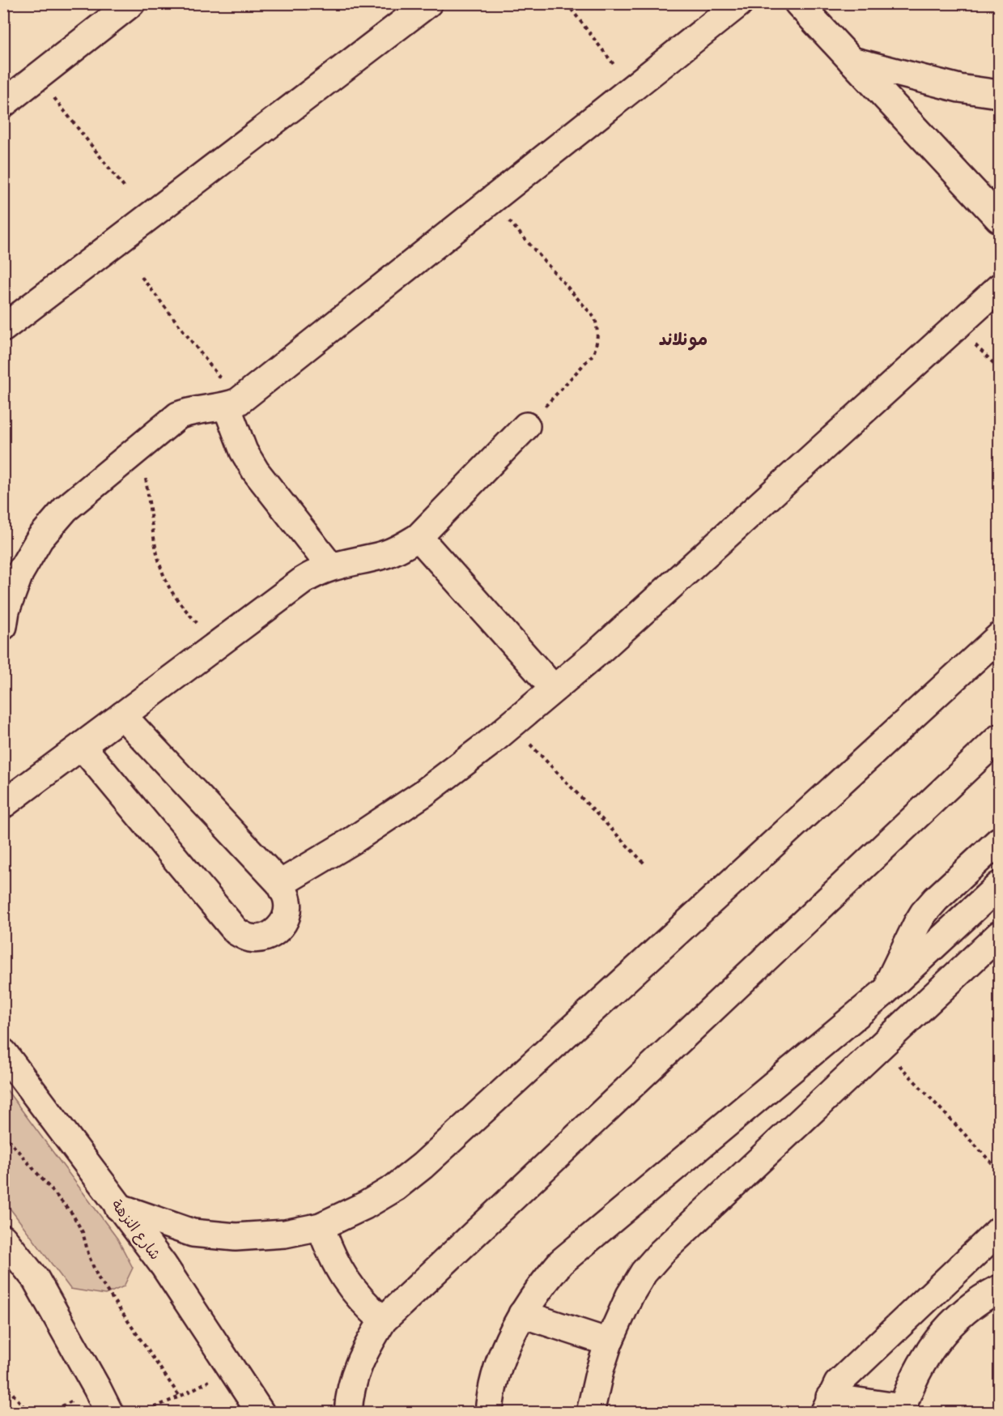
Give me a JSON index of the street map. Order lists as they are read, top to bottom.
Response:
{
  "streets": {
    "street": ["شارع النزهة"]
  },
  "districts": ["مونلاند"]
}
